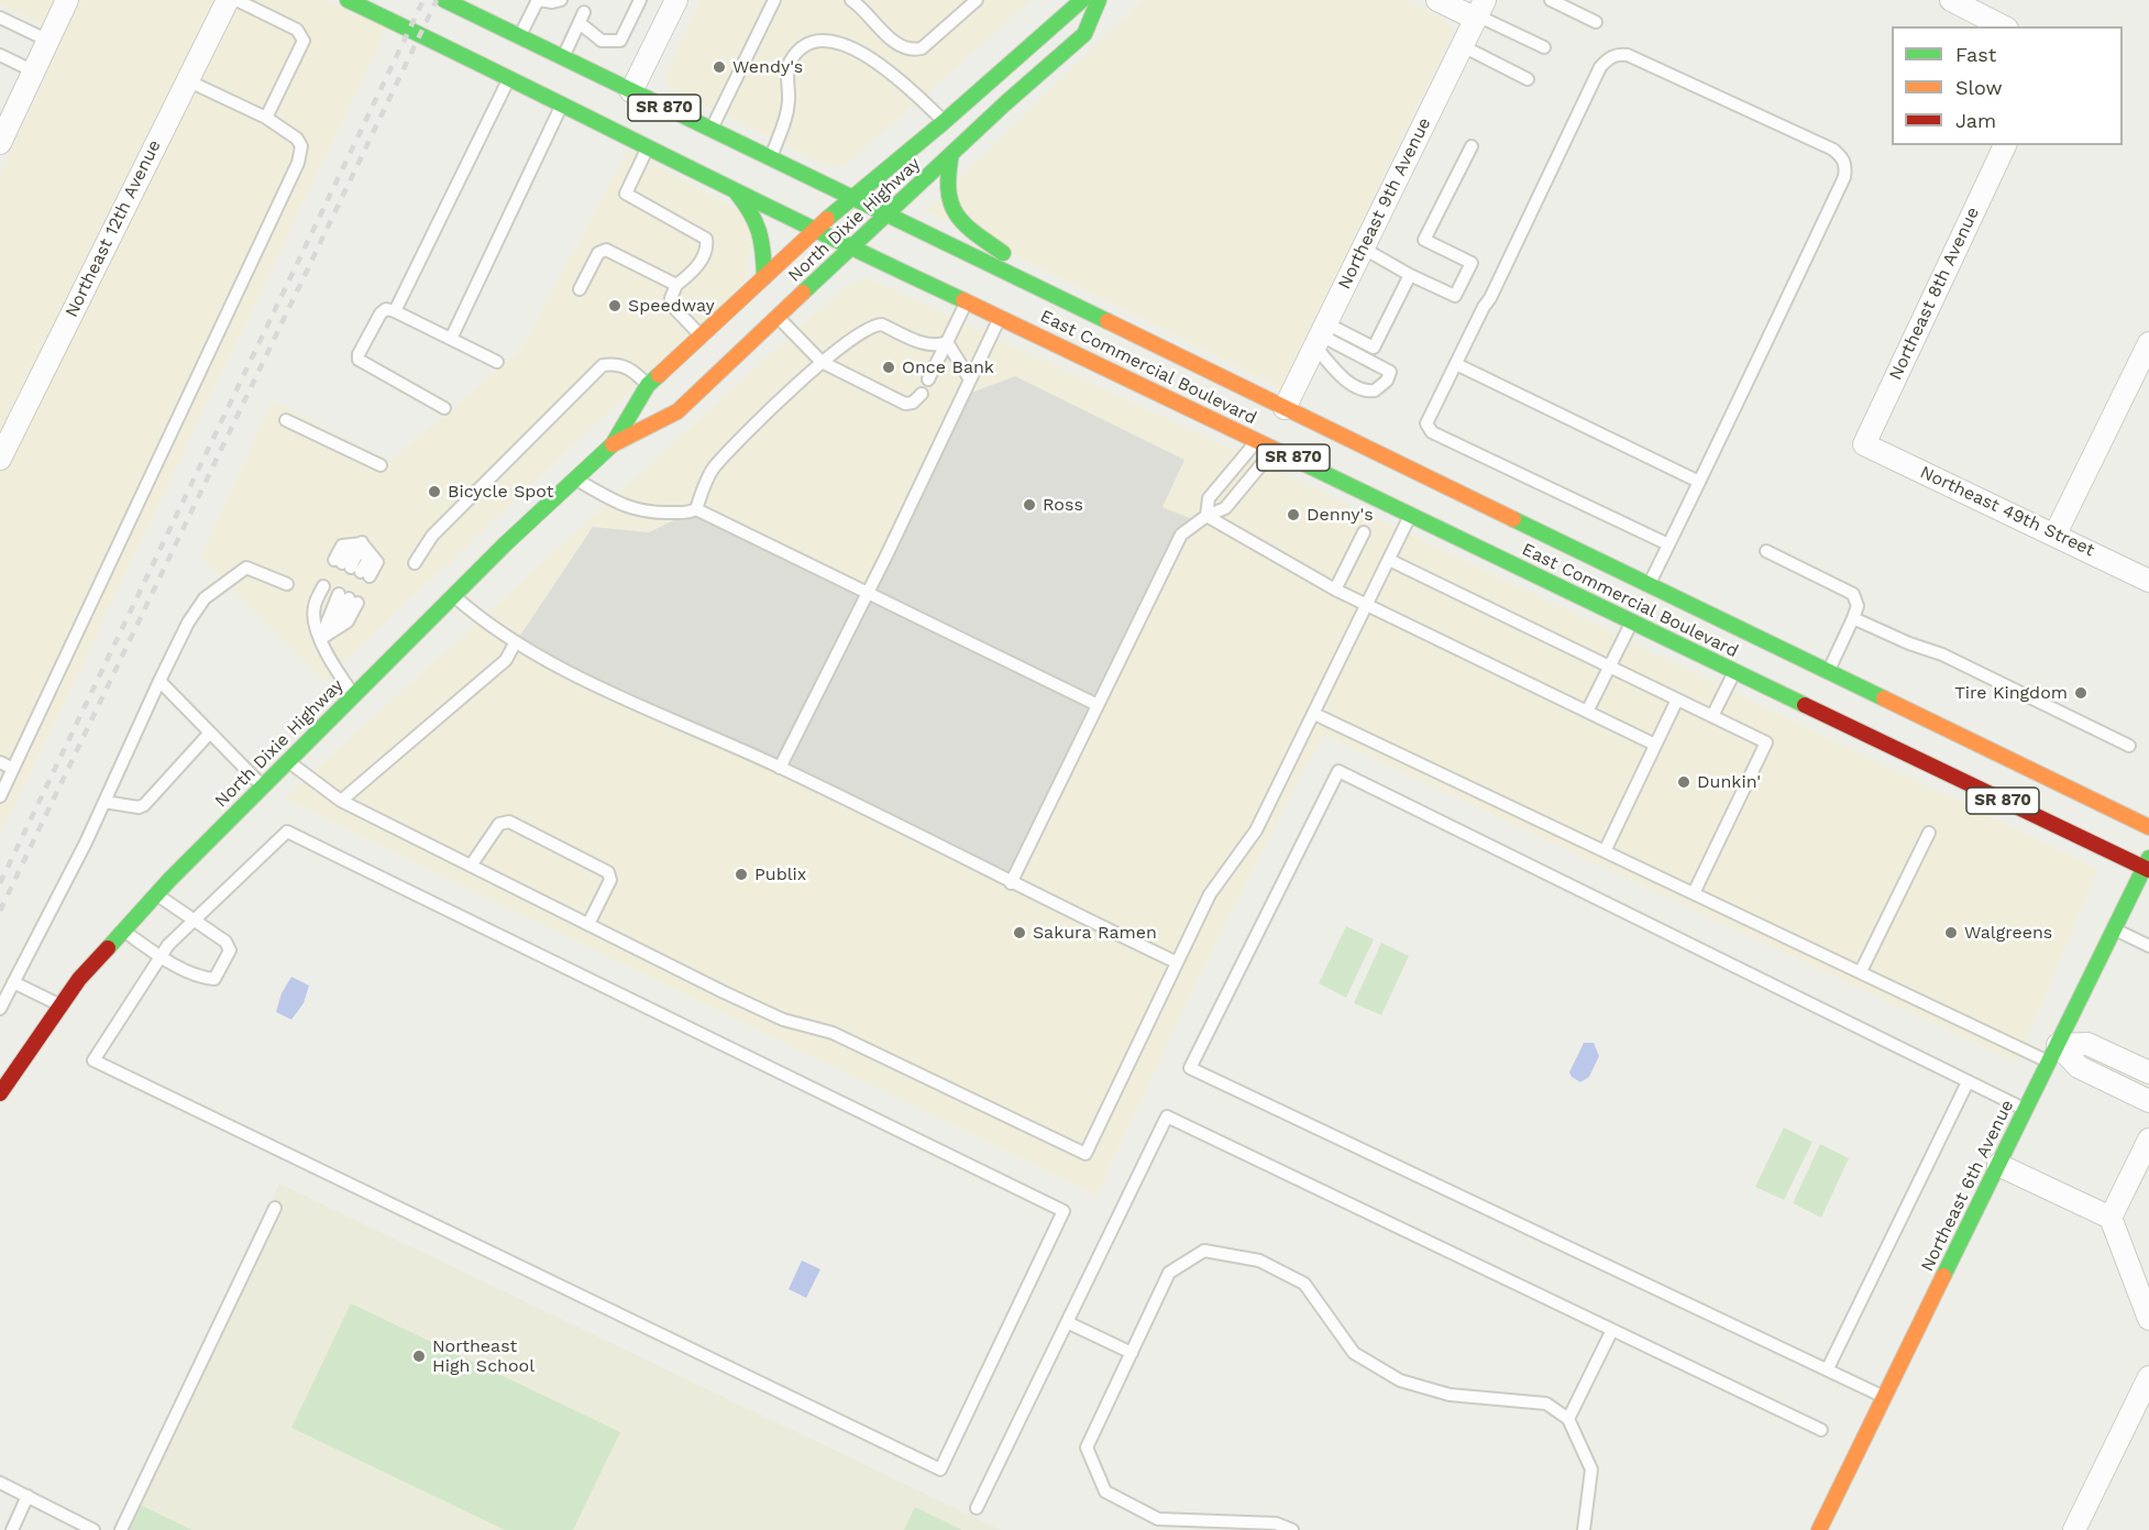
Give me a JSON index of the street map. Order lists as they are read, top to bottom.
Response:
{
  "streets": {
    "main road": [
      "SR 870",
      "North Dixie Highway",
      "East Commercial Boulevard",
      "Northeast 6th Avenue"
    ],
    "street": [
      "Northeast 9th Avenue",
      "Northeast 12th Avenue",
      "Northeast 8th Avenue",
      "Northeast 49th Street"
    ]
  },
  "crossings": [
    ["Northeast 9th Avenue", "East Commercial Boulevard"],
    ["North Dixie Highway", "East Commercial Boulevard"],
    ["Northeast 8th Avenue", "Northeast 49th Street"],
    ["East Commercial Boulevard", "Northeast 6th Avenue"]
  ],
  "places": [
    "Wendy's",
    "Speedway",
    "Once Bank",
    "Bicycle Spot",
    "Ross",
    "Denny's",
    "Tire Kingdom",
    "Dunkin'",
    "Publix",
    "Sakura Ramen",
    "Walgreens",
    "Northeast High School"
  ],
  "legend": ["Fast", "Slow", "Jam"]
}
